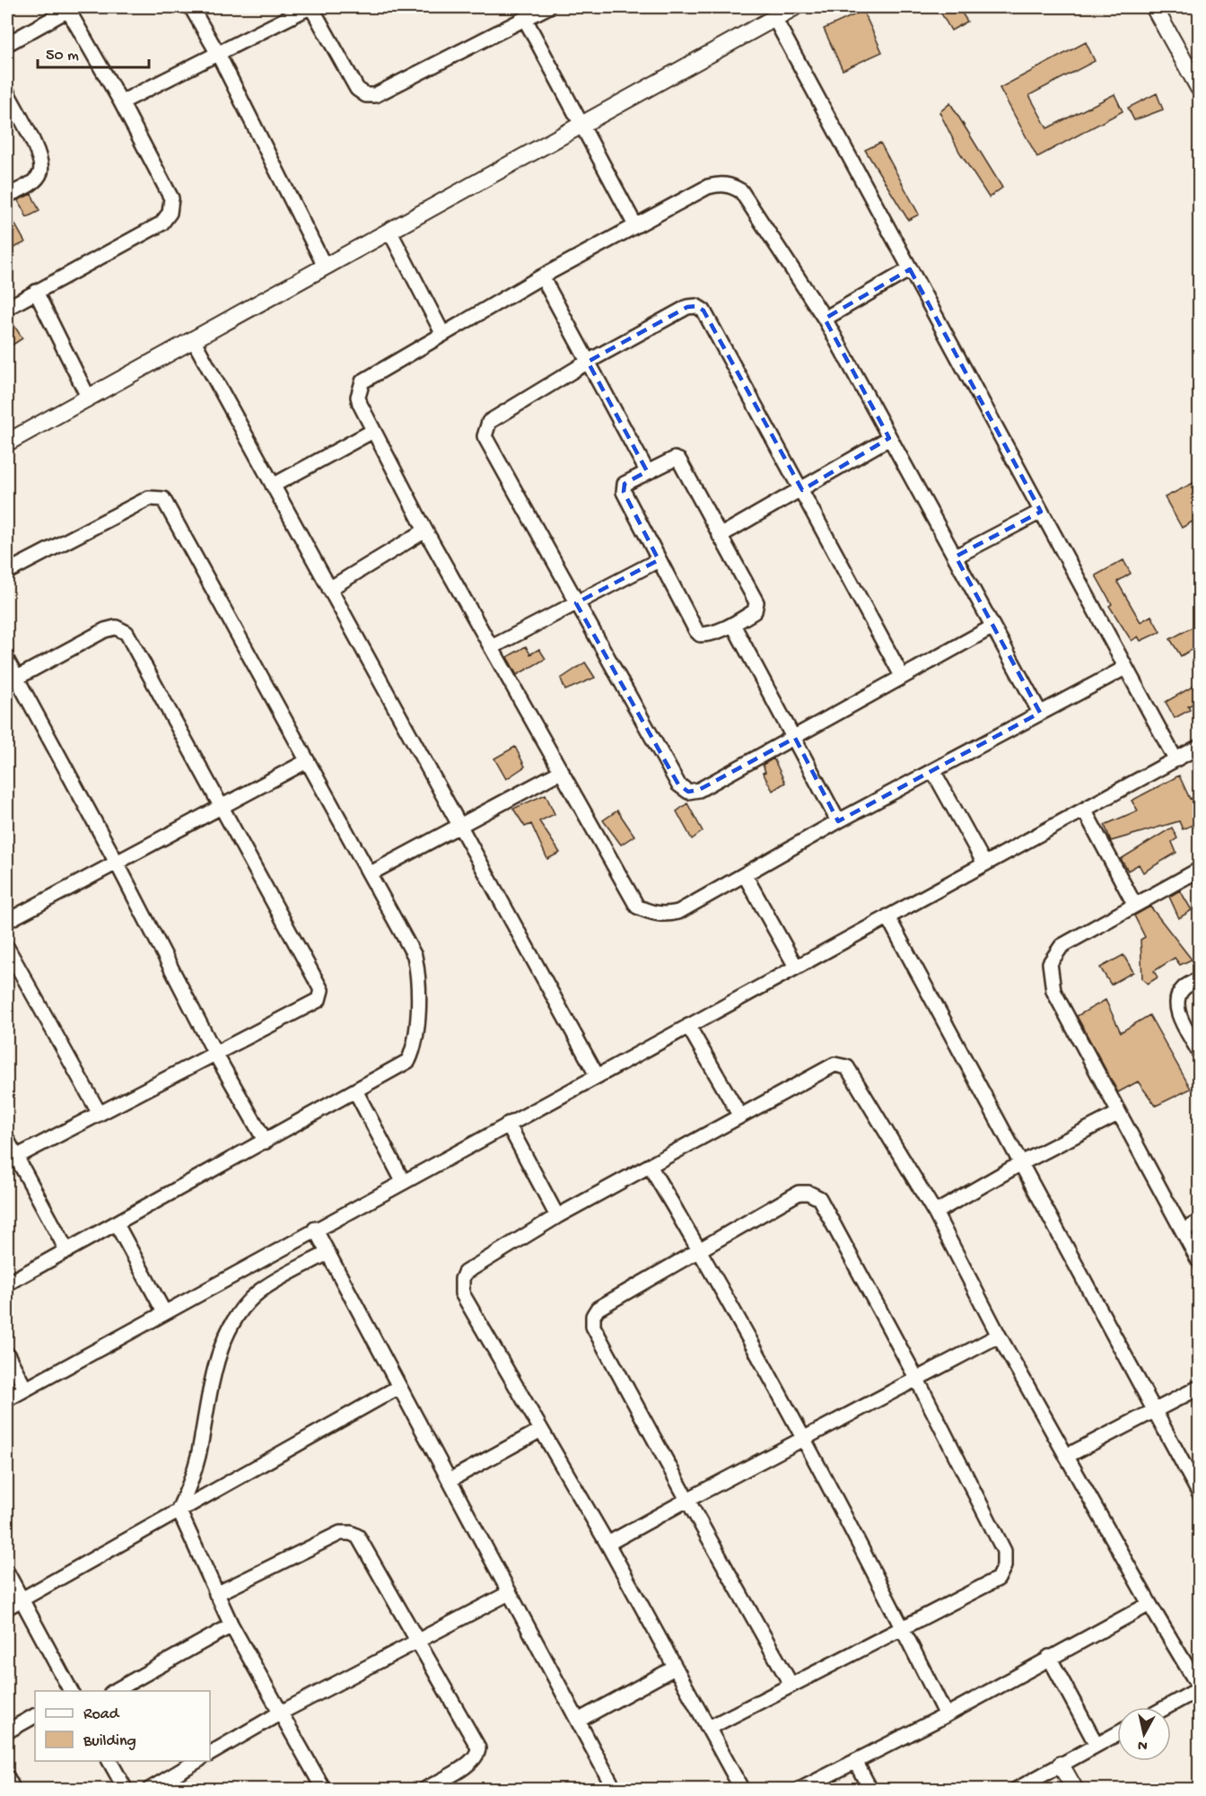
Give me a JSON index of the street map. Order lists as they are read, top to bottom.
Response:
{
  "legend": ["Road", "Building"],
  "scale_bar": "50 m",
  "north": "bottom"
}
